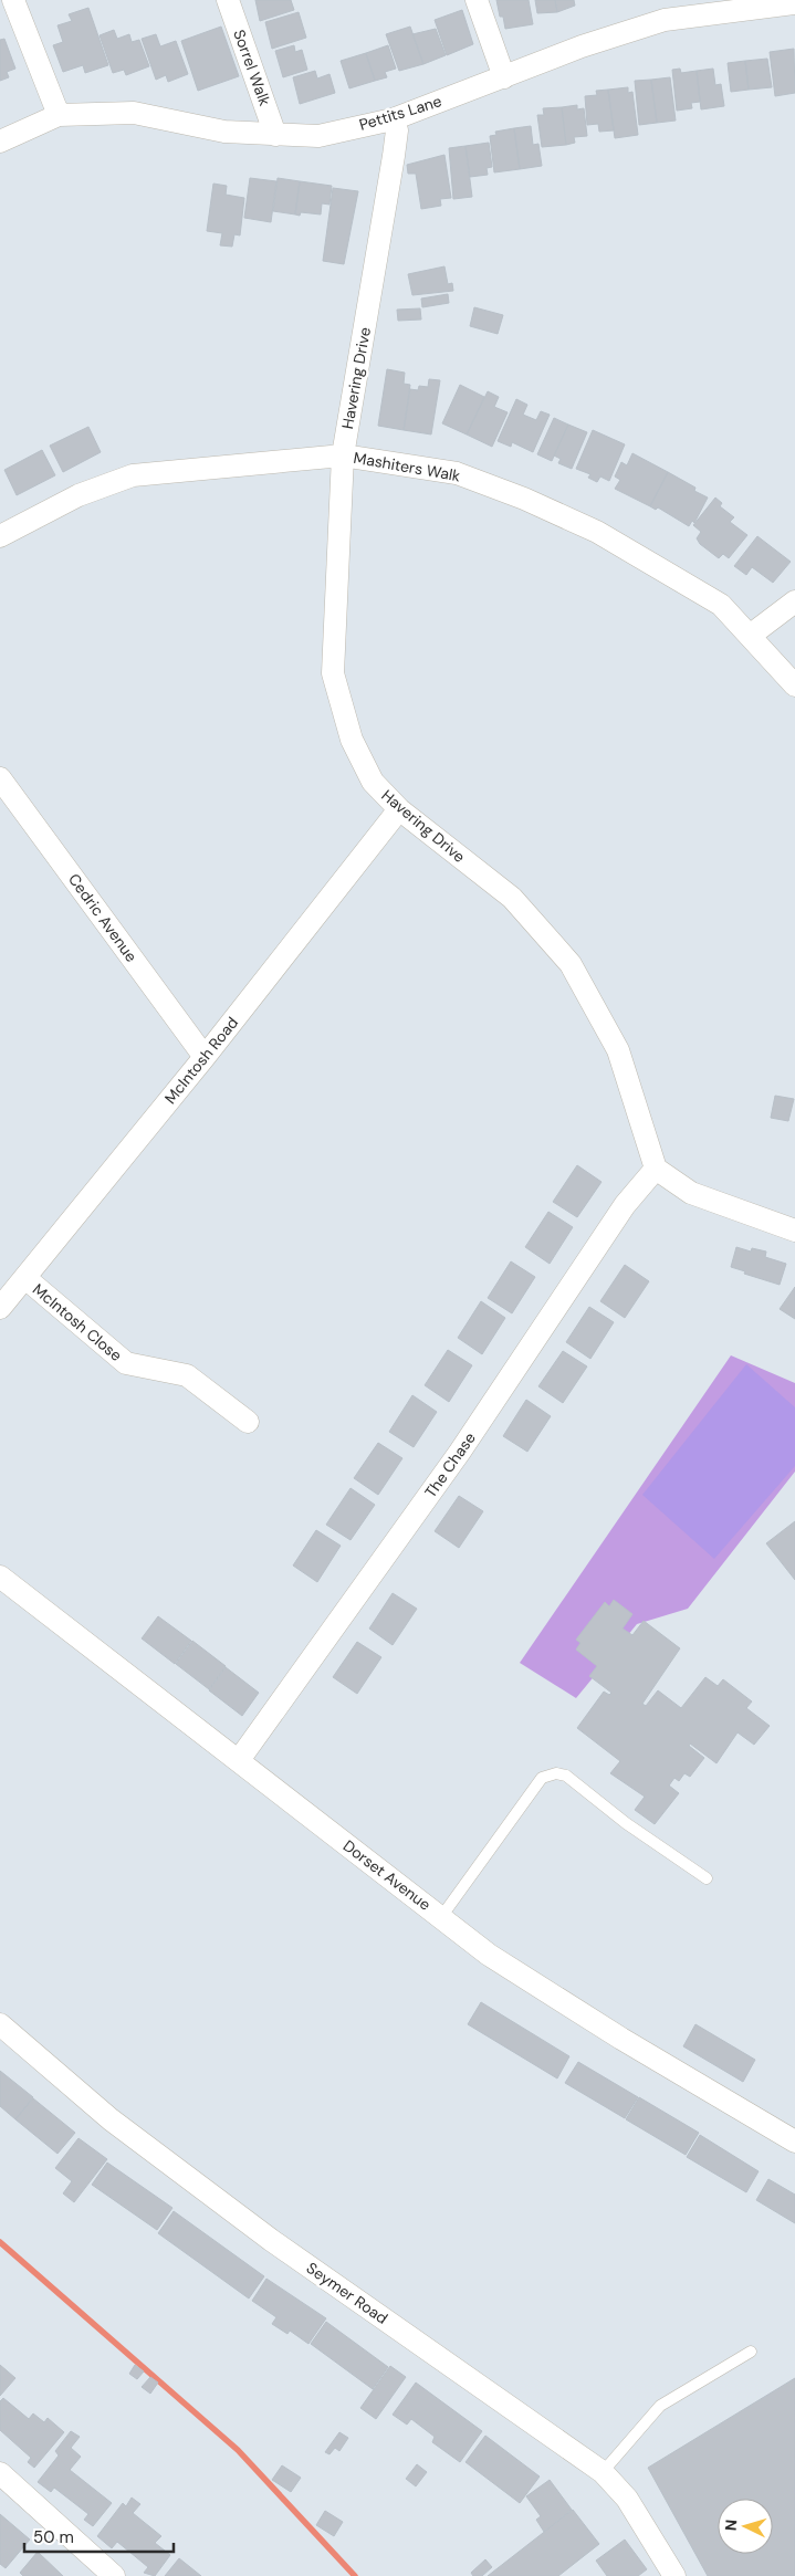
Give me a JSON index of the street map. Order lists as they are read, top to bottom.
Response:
{
  "streets": {
    "street": [
      "Sorrel Walk",
      "Pettits Lane",
      "Havering Drive",
      "Mashiters Walk",
      "Cedric Avenue",
      "McIntosh Road",
      "McIntosh Close",
      "The Chase",
      "Dorset Avenue",
      "Seymer Road"
    ]
  },
  "crossings": [
    ["Sorrel Walk", "Pettits Lane"],
    ["Pettits Lane", "Havering Drive"],
    ["Havering Drive", "Mashiters Walk"],
    ["Havering Drive", "McIntosh Road"],
    ["Havering Drive", "The Chase"],
    ["Cedric Avenue", "McIntosh Road"],
    ["McIntosh Road", "McIntosh Close"],
    ["The Chase", "Dorset Avenue"]
  ],
  "scale_bar": "50 m",
  "north": "left"
}
